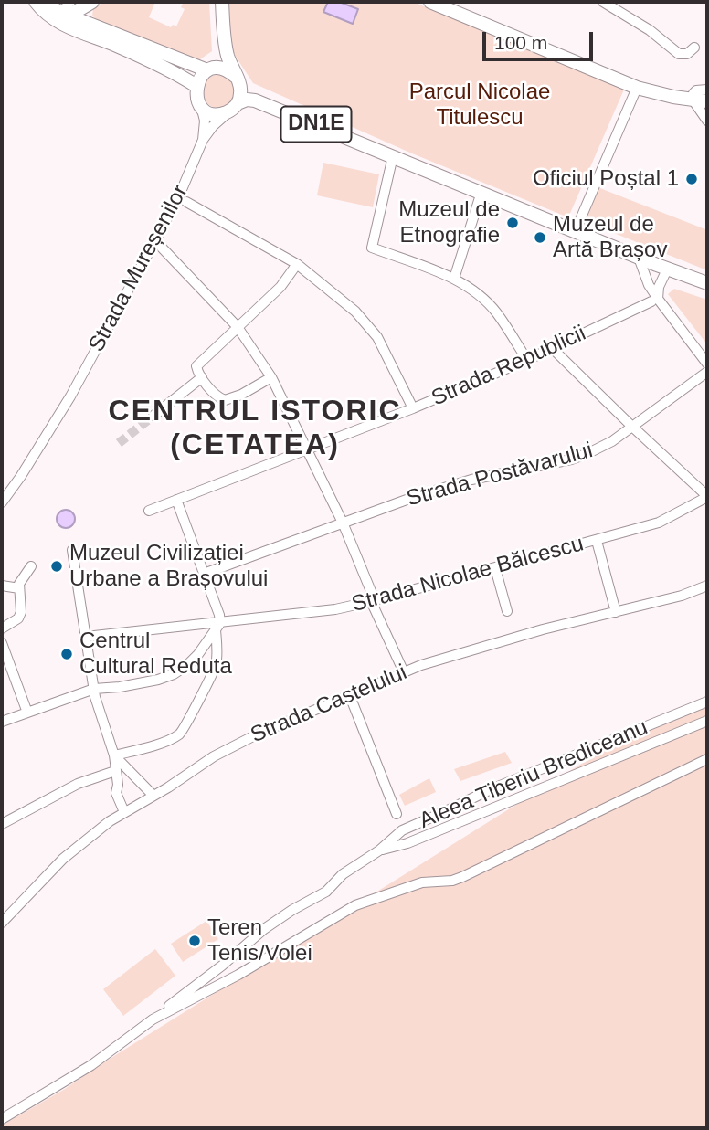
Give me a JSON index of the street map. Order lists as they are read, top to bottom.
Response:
{
  "streets": {
    "main road": ["DN1E"],
    "street": [
      "Strada Mureșenilor",
      "Strada Republicii",
      "Strada Postăvarului",
      "Strada Nicolae Bălcescu",
      "Strada Castelului",
      "Aleea Tiberiu Brediceanu"
    ]
  },
  "crossings": [
    ["DN1E", "Strada Mureșenilor"]
  ],
  "districts": ["CENTRUL ISTORIC (CETATEA)"],
  "parks": ["Parcul Nicolae Titulescu"],
  "places": [
    "Oficiul Poștal 1",
    "Muzeul de Etnografie",
    "Muzeul de Artă Brașov",
    "Muzeul Civilizației Urbane a Brașovului",
    "Centrul Cultural Reduta",
    "Teren Tenis/Volei"
  ],
  "scale_bar": "100 m"
}
